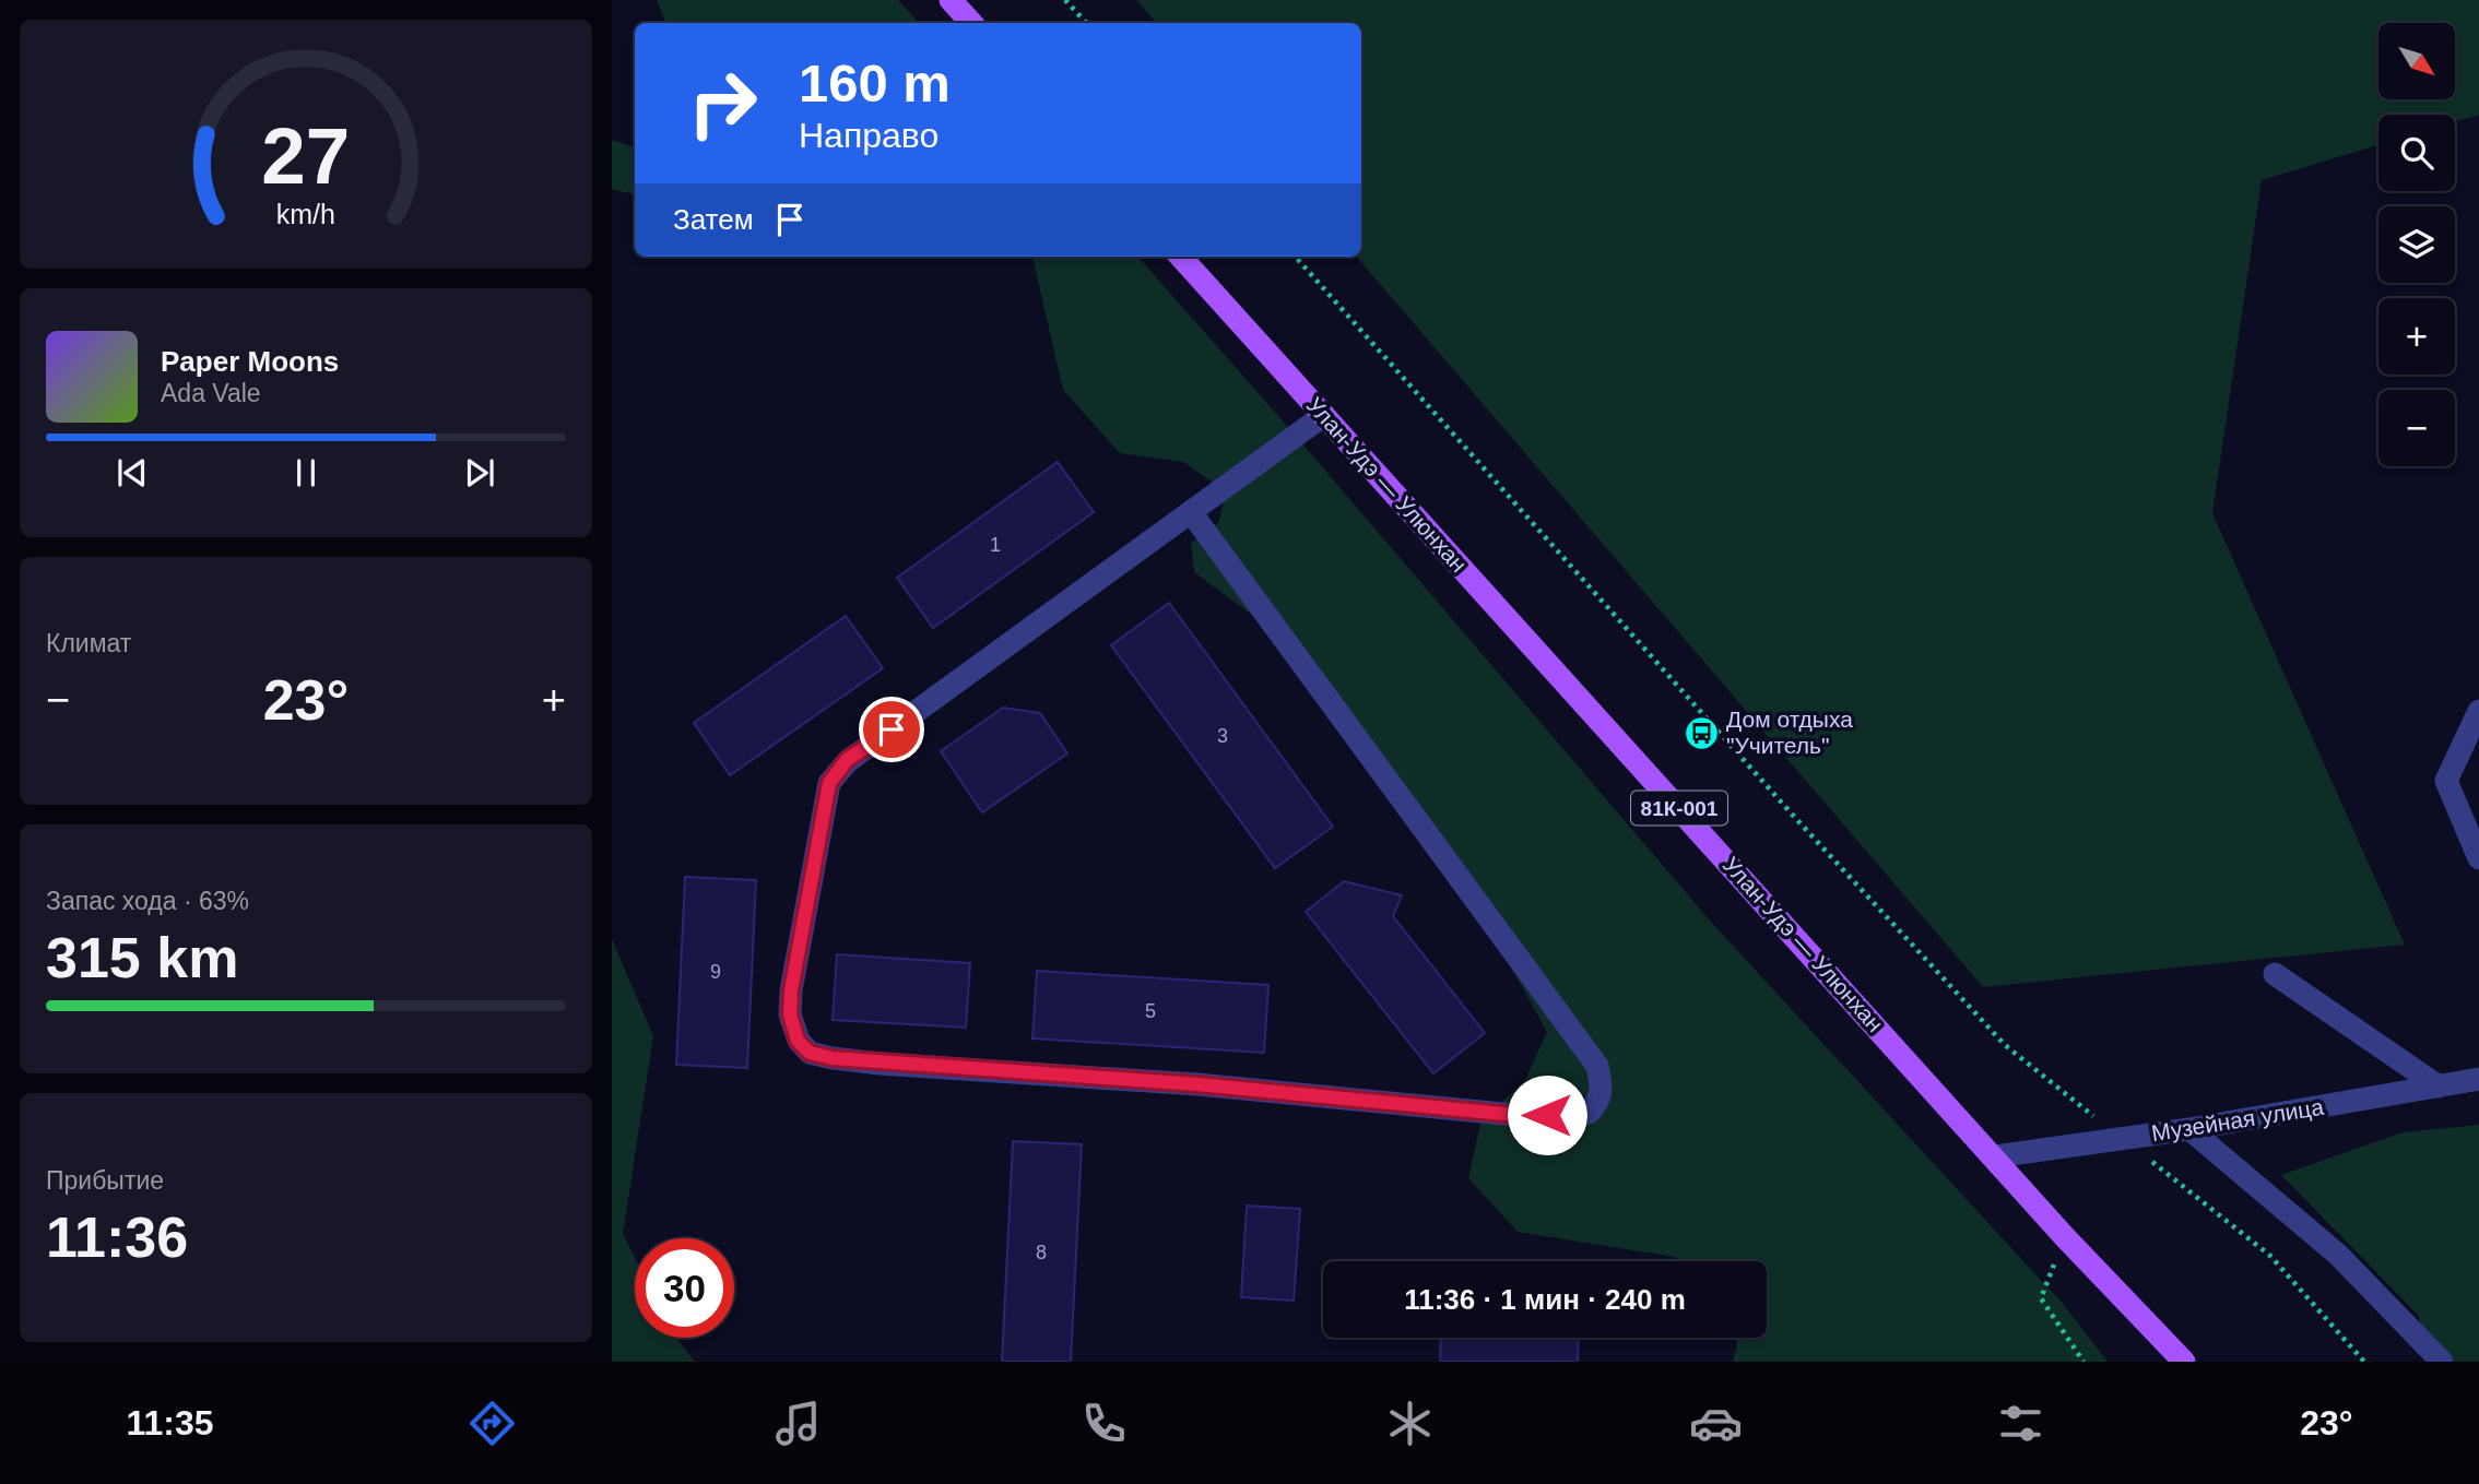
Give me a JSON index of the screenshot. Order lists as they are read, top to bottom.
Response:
{
  "streets": {
    "main road": ["Улан-Удэ — Улюнхан", "81К-001"],
    "street": ["Музейная улица"]
  },
  "crossings": [
    ["Улан-Удэ — Улюнхан", "Музейная улица"]
  ],
  "places": {
    "bus stop": ["Дом отдыха \"Учитель\""]
  },
  "house_numbers": [
    "1",
    "3",
    "9",
    "5",
    "8"
  ],
  "north": "bottom right",
  "page": {
    "map_buttons": ["+", "−"],
    "turn": ["160 m", "Направо"],
    "then": "Затем",
    "song": ["Paper Moons", "Ada Vale"],
    "tile": [
      "Климат",
      ["Запас хода · 63%", "315 km"],
      ["Прибытие", "11:36"]
    ],
    "heat": ["−", "23°", "+"],
    "limit": "30",
    "trip": "11:36 · 1 мин · 240 m",
    "tabs": ["11:35", "23°"],
    "gauge": ["27", "km/h"]
  }
}
